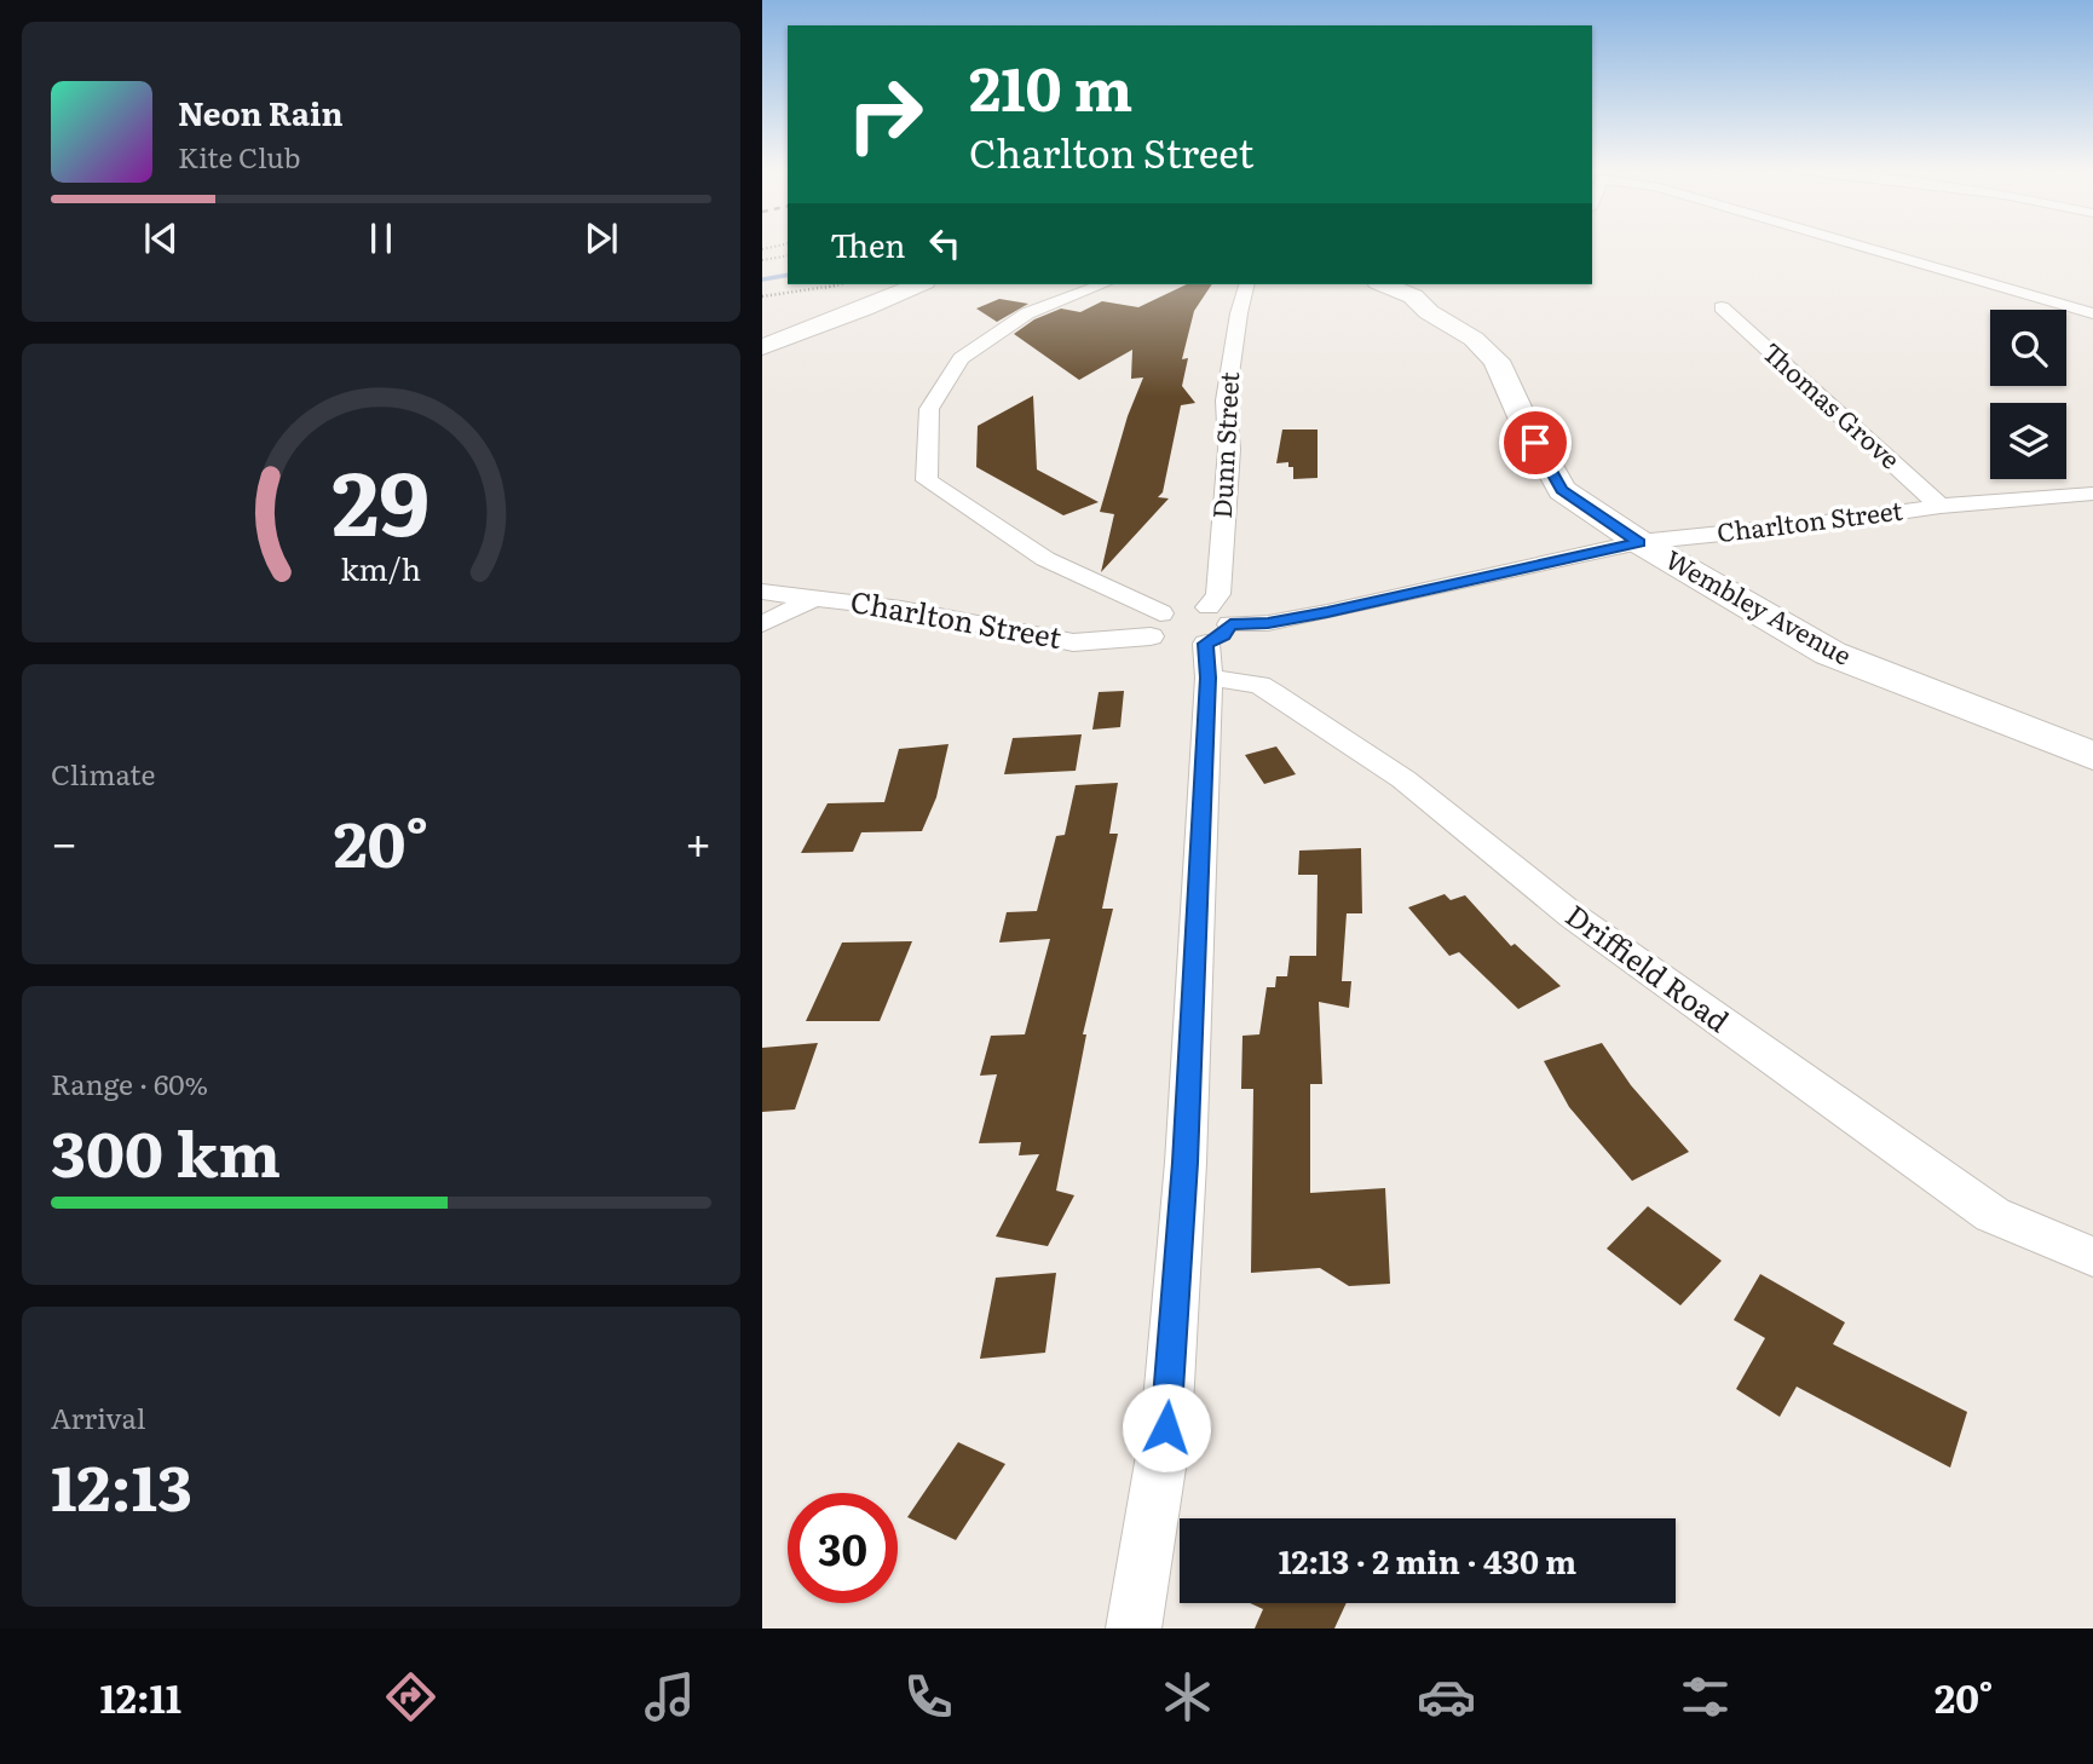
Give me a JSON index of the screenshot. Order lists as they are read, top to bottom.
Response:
{
  "streets": {
    "street": [
      "Thomas Grove",
      "Dunn Street",
      "Charlton Street",
      "Wembley Avenue",
      "Driffield Road"
    ]
  },
  "crossings": [
    ["Thomas Grove", "Charlton Street"],
    ["Dunn Street", "Charlton Street"],
    ["Dunn Street", "Driffield Road"],
    ["Charlton Street", "Wembley Avenue"],
    ["Charlton Street", "Driffield Road"]
  ],
  "page": {
    "turn": ["210 m", "Charlton Street"],
    "song": ["Neon Rain", "Kite Club"],
    "then": "Then",
    "tile": [
      "Climate",
      ["Range · 60%", "300 km"],
      ["Arrival", "12:13"]
    ],
    "heat": ["−", "20°", "+"],
    "limit": "30",
    "trip": "12:13 · 2 min · 430 m",
    "tabs": ["12:11", "20°"],
    "gauge": ["29", "km/h"]
  }
}
